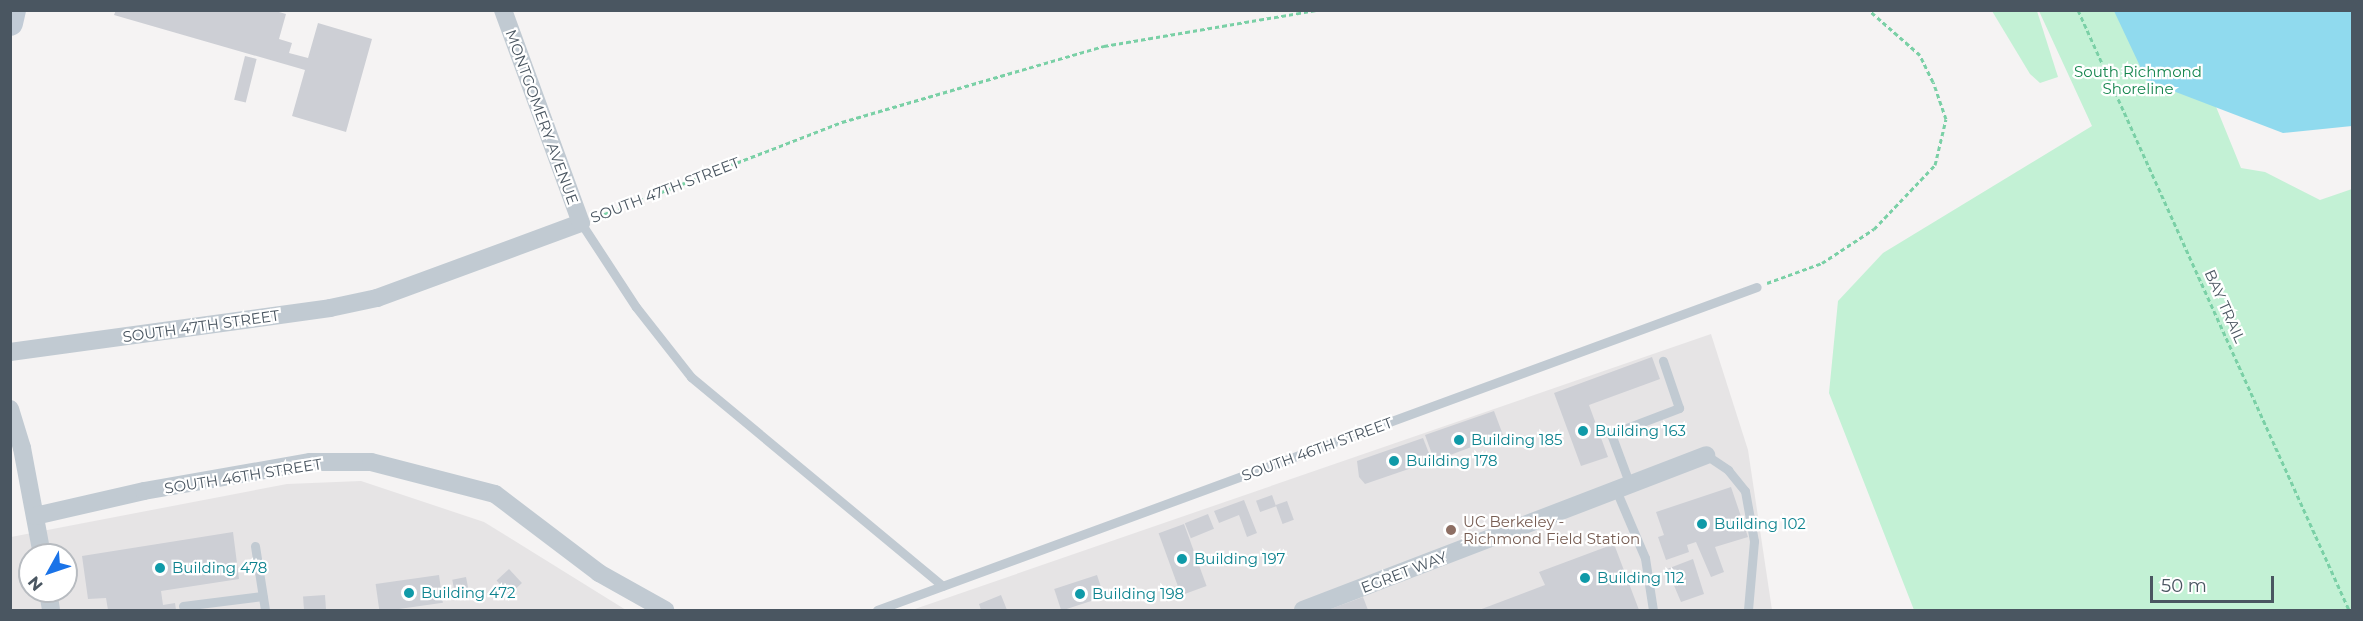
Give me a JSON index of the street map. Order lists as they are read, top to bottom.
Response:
{
  "streets": {
    "street": [
      "MONTGOMERY AVENUE",
      "SOUTH 47TH STREET",
      "SOUTH 46TH STREET",
      "EGRET WAY"
    ],
    "path": ["BAY TRAIL"]
  },
  "crossings": [
    ["MONTGOMERY AVENUE", "SOUTH 47TH STREET"]
  ],
  "parks": ["South Richmond Shoreline"],
  "places": [
    "Building 163",
    "Building 185",
    "Building 178",
    "Building 102",
    "UC Berkeley - Richmond Field Station",
    "Building 197",
    "Building 478",
    "Building 112",
    "Building 472",
    "Building 198"
  ],
  "scale_bar": "50 m",
  "north": "bottom left"
}
